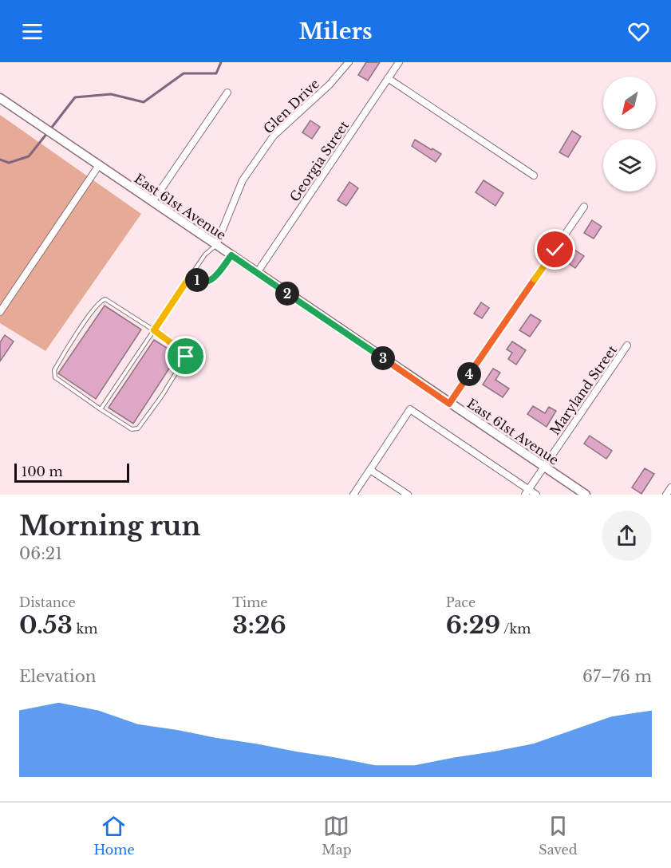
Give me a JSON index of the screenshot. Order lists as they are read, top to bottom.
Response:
{
  "streets": {
    "main road": ["East 61st Avenue"],
    "street": ["Glen Drive", "Georgia Street", "Maryland Street"]
  },
  "crossings": [
    ["Glen Drive", "East 61st Avenue"],
    ["Georgia Street", "East 61st Avenue"],
    ["East 61st Avenue", "Maryland Street"]
  ],
  "scale_bar": "100 m",
  "north": "bottom left",
  "page": {
    "header": "Milers",
    "pins": [
      "1",
      "2",
      "3",
      "4"
    ],
    "scale": "100 m",
    "heading": ["Morning run", "06:21"],
    "stats": [
      ["Distance", "0.53 km"],
      ["Time", "3:26"],
      ["Pace", "6:29 /km"]
    ],
    "chart": ["Elevation", "67–76 m"],
    "tabs": ["Home", "Map", "Saved"]
  }
}
